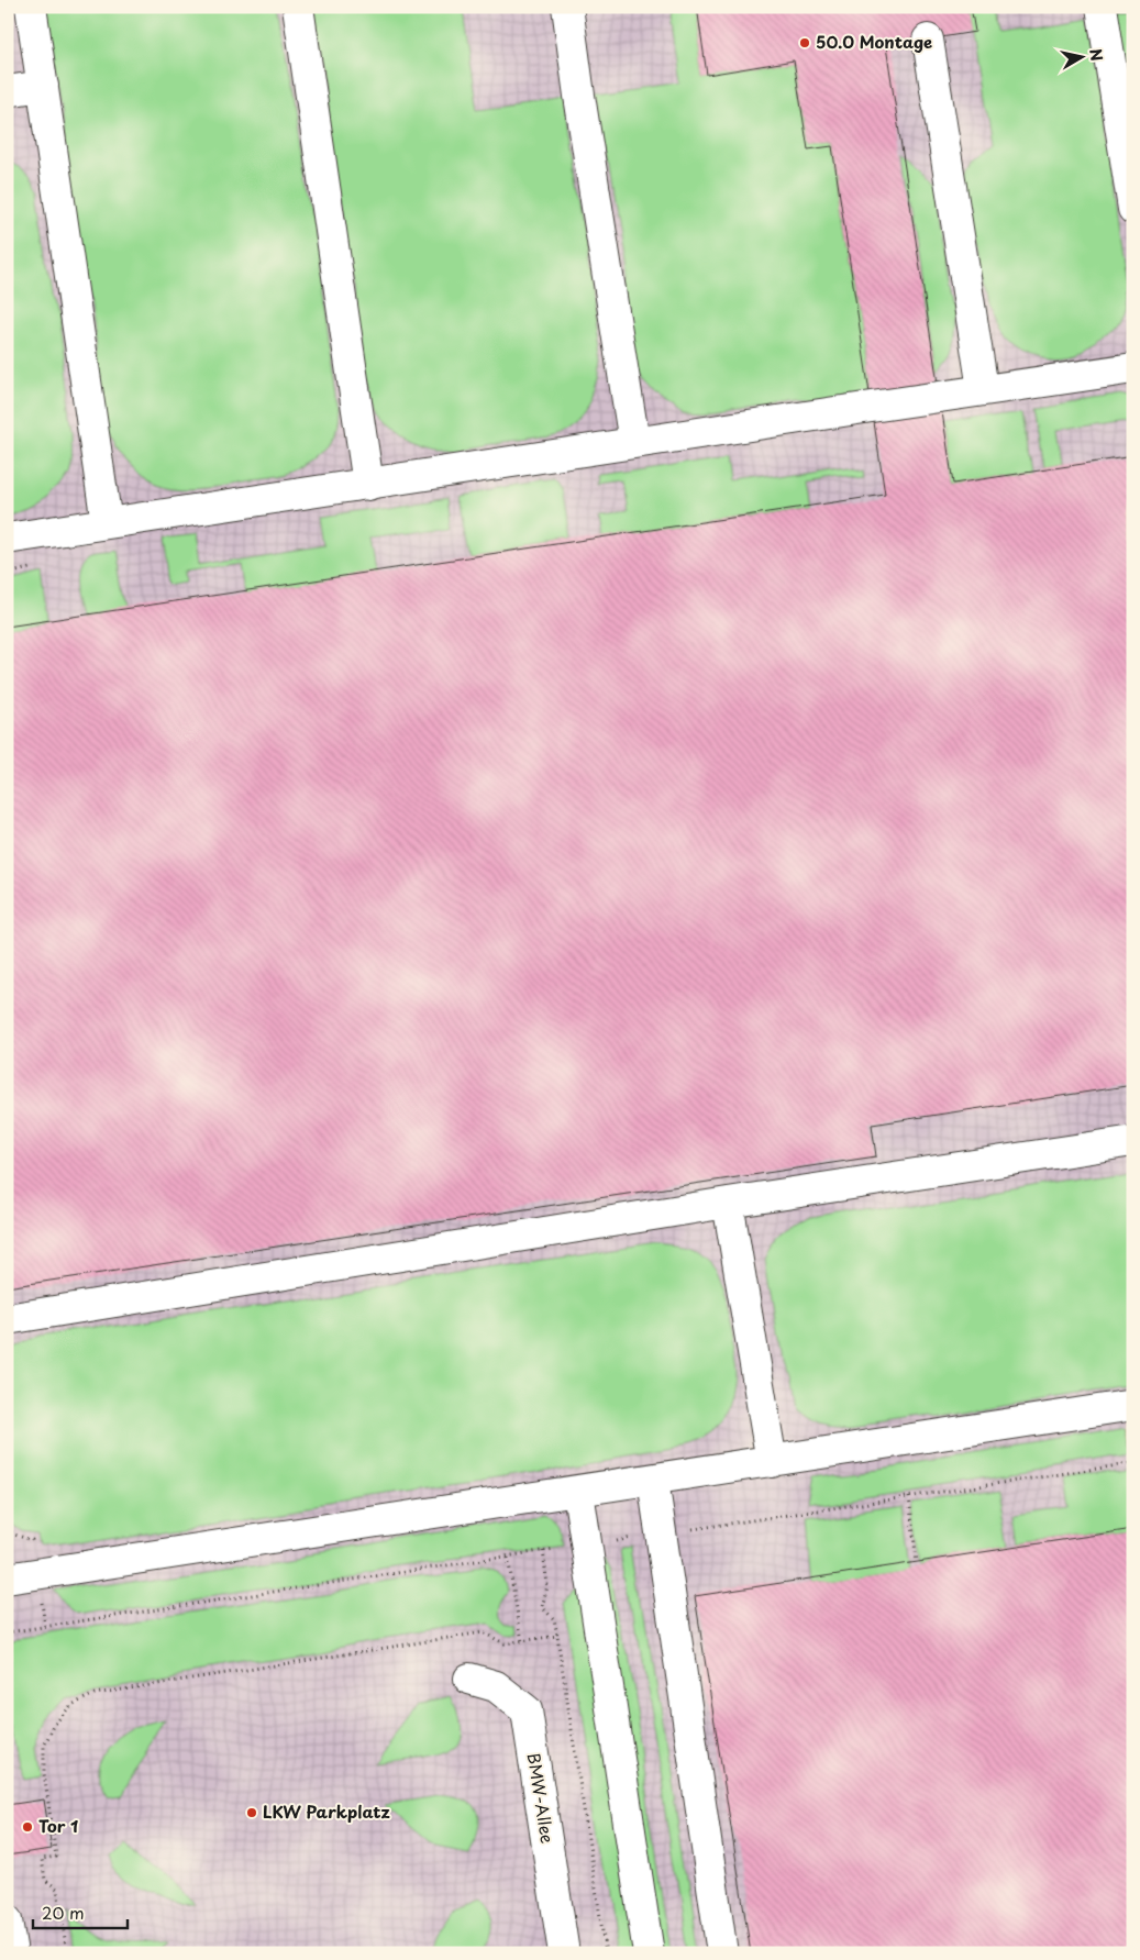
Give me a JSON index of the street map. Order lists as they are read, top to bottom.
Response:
{
  "streets": {
    "lane": ["BMW-Allee"]
  },
  "places": ["50.0 Montage", "LKW Parkplatz", "Tor 1"],
  "scale_bar": "20 m",
  "north": "right"
}
